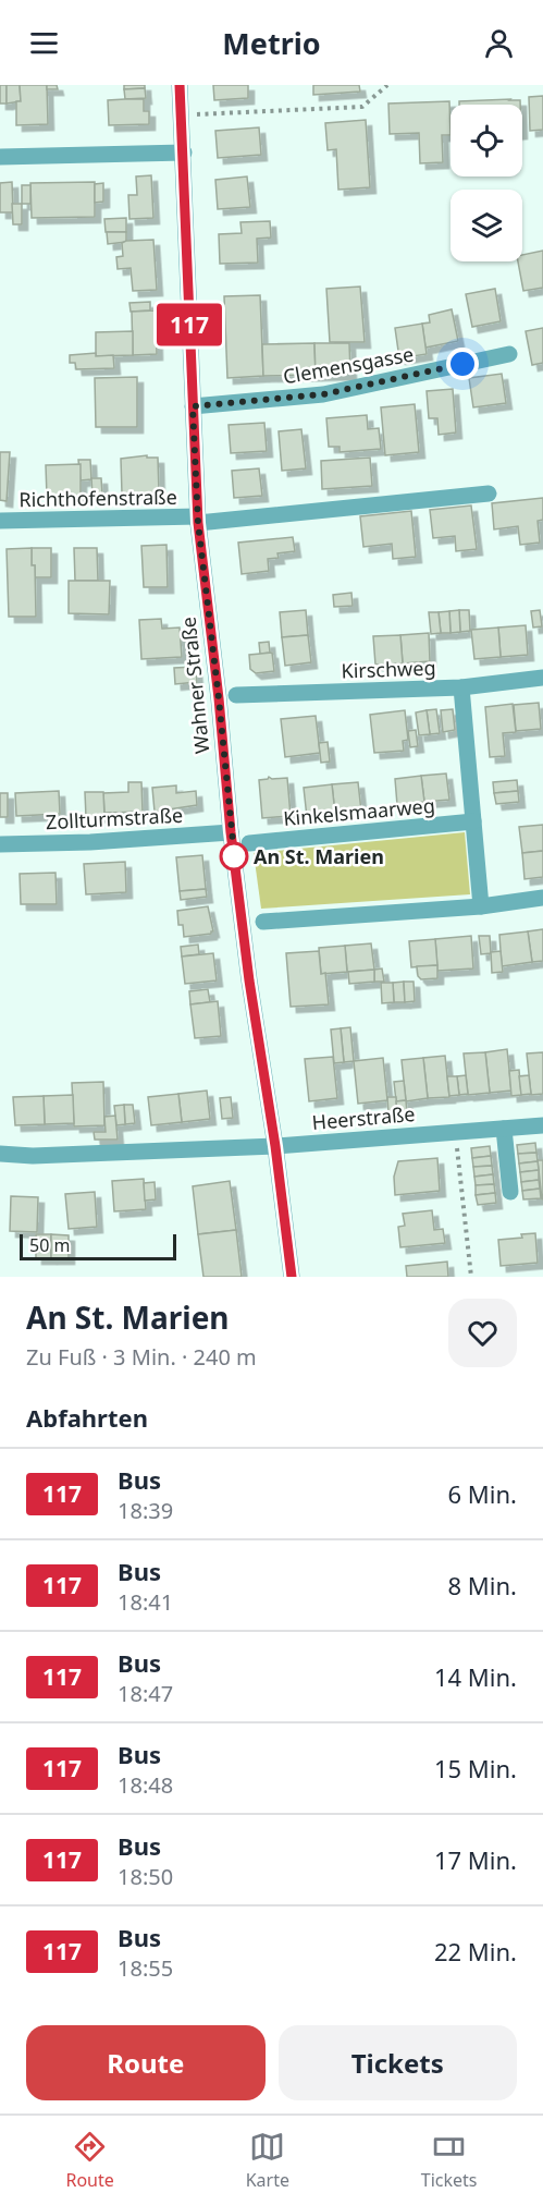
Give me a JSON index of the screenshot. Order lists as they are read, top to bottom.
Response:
{
  "streets": {
    "street": [
      "Clemensgasse",
      "Richthofenstraße",
      "Kirschweg",
      "Wahner Straße",
      "Kinkelsmaarweg",
      "Zollturmstraße",
      "Heerstraße"
    ]
  },
  "crossings": [
    ["Clemensgasse", "Wahner Straße"],
    ["Richthofenstraße", "Wahner Straße"],
    ["Wahner Straße", "Zollturmstraße"],
    ["Wahner Straße", "Heerstraße"]
  ],
  "places": ["An St. Marien"],
  "lines": ["bus line 117"],
  "scale_bar": "50 m",
  "page": {
    "header": "Metrio",
    "on_map": "117",
    "scale": "50 m",
    "heading": [
      ["An St. Marien", "Zu Fuß · 3 Min. · 240 m"],
      "Abfahrten"
    ],
    "list": [
      {
        "mark": "117",
        "name": "Bus",
        "note": "18:39",
        "value": "6 Min."
      },
      {
        "mark": "117",
        "name": "Bus",
        "note": "18:41",
        "value": "8 Min."
      },
      {
        "mark": "117",
        "name": "Bus",
        "note": "18:47",
        "value": "14 Min."
      },
      {
        "mark": "117",
        "name": "Bus",
        "note": "18:48",
        "value": "15 Min."
      },
      {
        "mark": "117",
        "name": "Bus",
        "note": "18:50",
        "value": "17 Min."
      },
      {
        "mark": "117",
        "name": "Bus",
        "note": "18:55",
        "value": "22 Min."
      }
    ],
    "buttons": ["Route", "Tickets"],
    "tabs": ["Route", "Karte", "Tickets"]
  }
}
